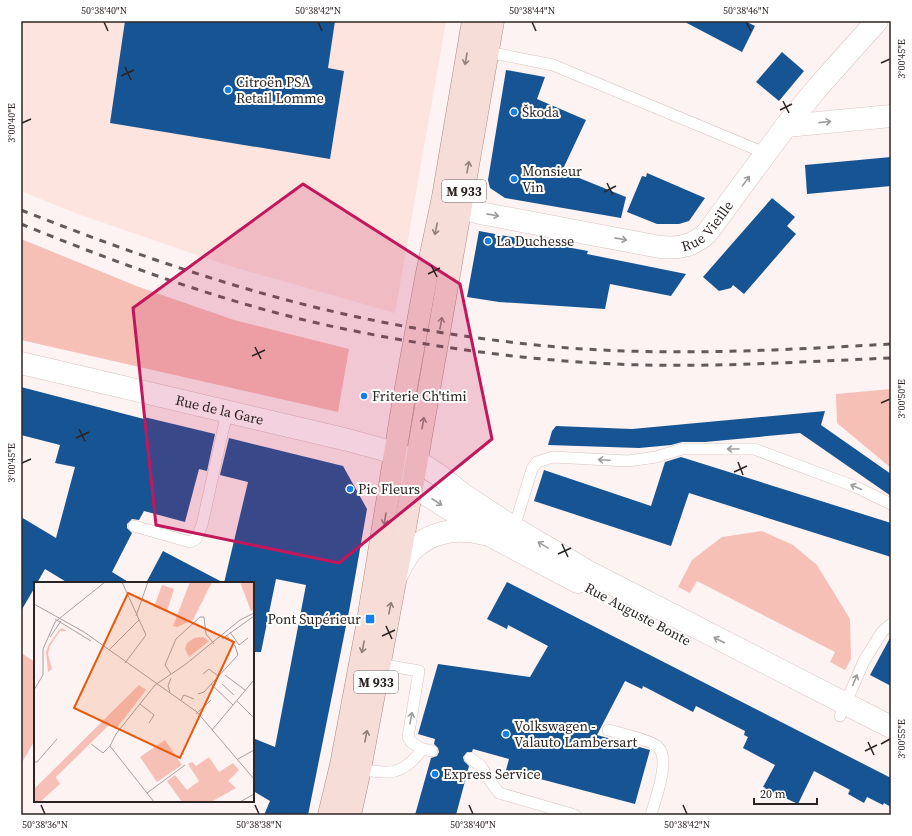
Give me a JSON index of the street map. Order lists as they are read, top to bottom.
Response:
{
  "streets": {
    "main road": ["M 933"],
    "street": ["Rue Vieille", "Rue de la Gare", "Rue Auguste Bonte"]
  },
  "crossings": [
    ["M 933", "Rue Vieille"],
    ["M 933", "Rue de la Gare"],
    ["M 933", "Rue Auguste Bonte"],
    ["Rue de la Gare", "Rue Auguste Bonte"]
  ],
  "one_way": ["Rue Vieille"],
  "places": {
    "other": [
      "Citroën PSA Retail Lomme",
      "Škoda",
      "Monsieur Vin",
      "La Duchesse",
      "Friterie Ch'timi",
      "Pic Fleurs",
      "Volkswagen - Valauto Lambersart",
      "Express Service"
    ],
    "transit": ["Pont Supérieur"]
  },
  "scale_bar": "20 m",
  "coordinates": [
    "50°38'40\"N",
    "50°38'42\"N",
    "50°38'44\"N",
    "50°38'46\"N",
    "3°00'45\"E",
    "3°00'40\"E",
    "3°00'50\"E",
    "3°00'55\"E",
    "50°38'36\"N",
    "50°38'38\"N"
  ]
}
